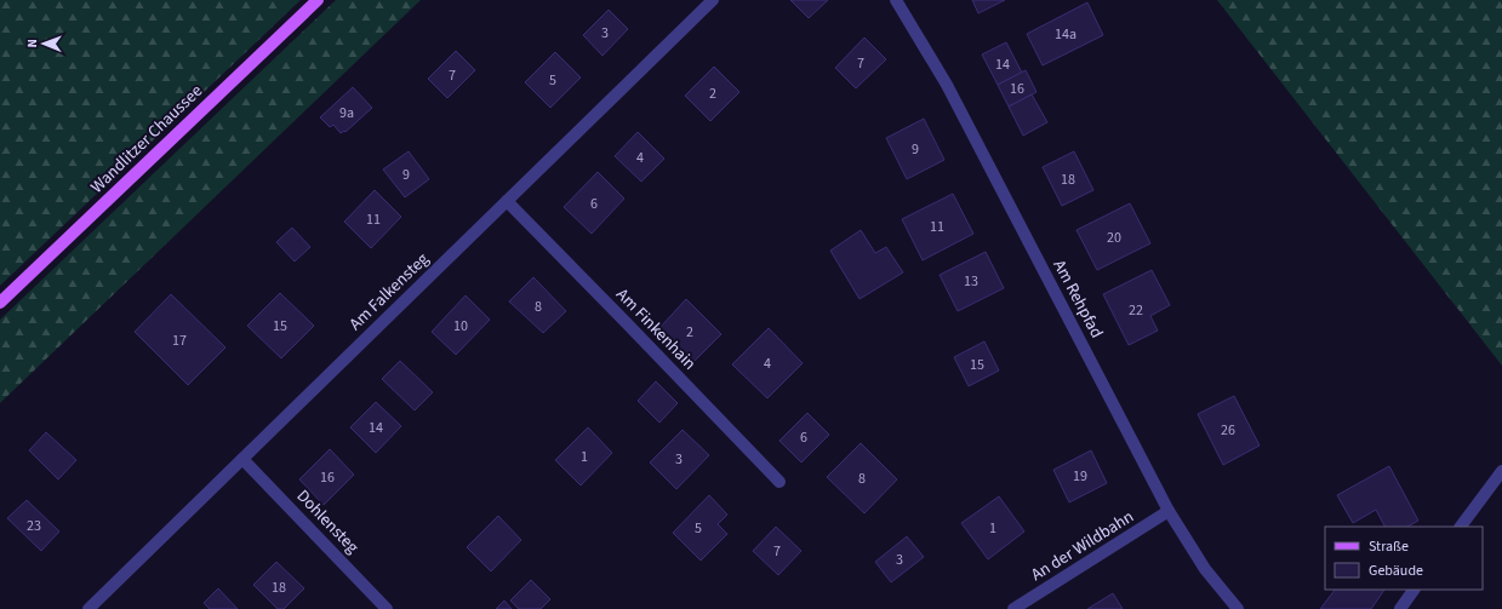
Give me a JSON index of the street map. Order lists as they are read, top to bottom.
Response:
{
  "streets": {
    "main road": ["Wandlitzer Chaussee"],
    "street": [
      "Am Falkensteg",
      "Am Rehpfad",
      "Am Finkenhain",
      "Dohlensteg",
      "An der Wildbahn"
    ]
  },
  "crossings": [
    ["Am Falkensteg", "Am Finkenhain"],
    ["Am Falkensteg", "Dohlensteg"],
    ["Am Rehpfad", "An der Wildbahn"]
  ],
  "house_numbers": [
    "3",
    "14a",
    "7",
    "14",
    "7",
    "5",
    "16",
    "2",
    "9a",
    "9",
    "4",
    "9",
    "18",
    "6",
    "11",
    "11",
    "20",
    "13",
    "8",
    "22",
    "15",
    "10",
    "2",
    "17",
    "4",
    "15",
    "14",
    "26",
    "6",
    "1",
    "3",
    "19",
    "16",
    "8",
    "23",
    "5",
    "1",
    "7",
    "3",
    "18"
  ],
  "legend": ["Straße", "Gebäude"],
  "north": "left"
}
